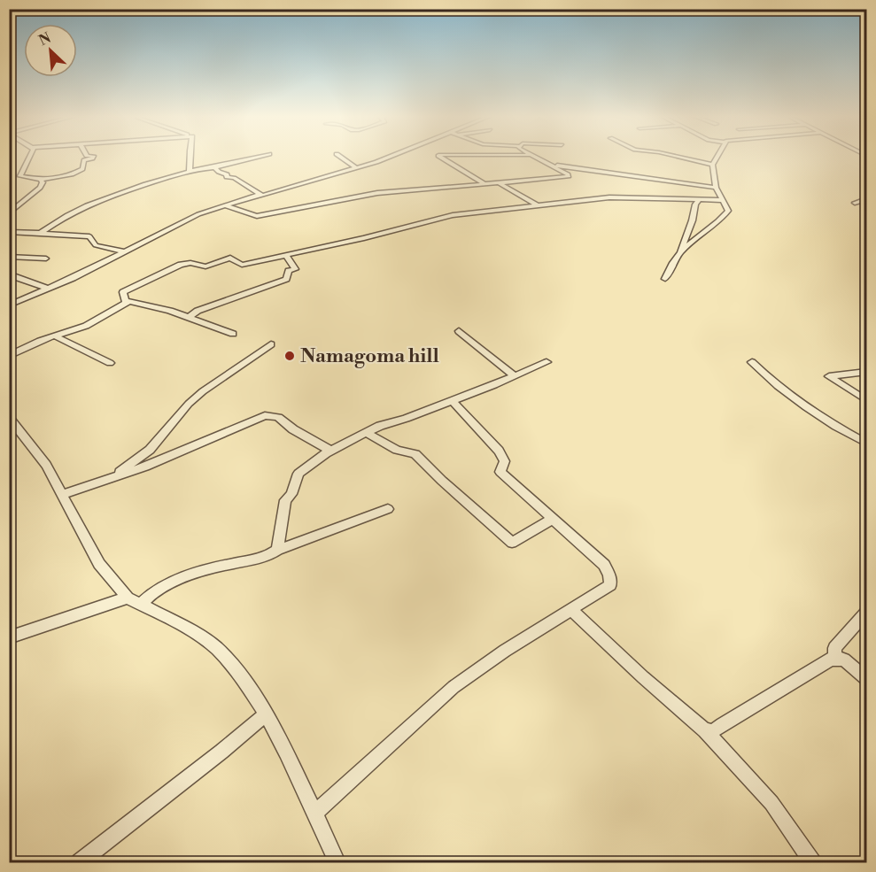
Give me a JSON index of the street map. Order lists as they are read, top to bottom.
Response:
{
  "places": ["Namagoma hill"],
  "north": "top left"
}
